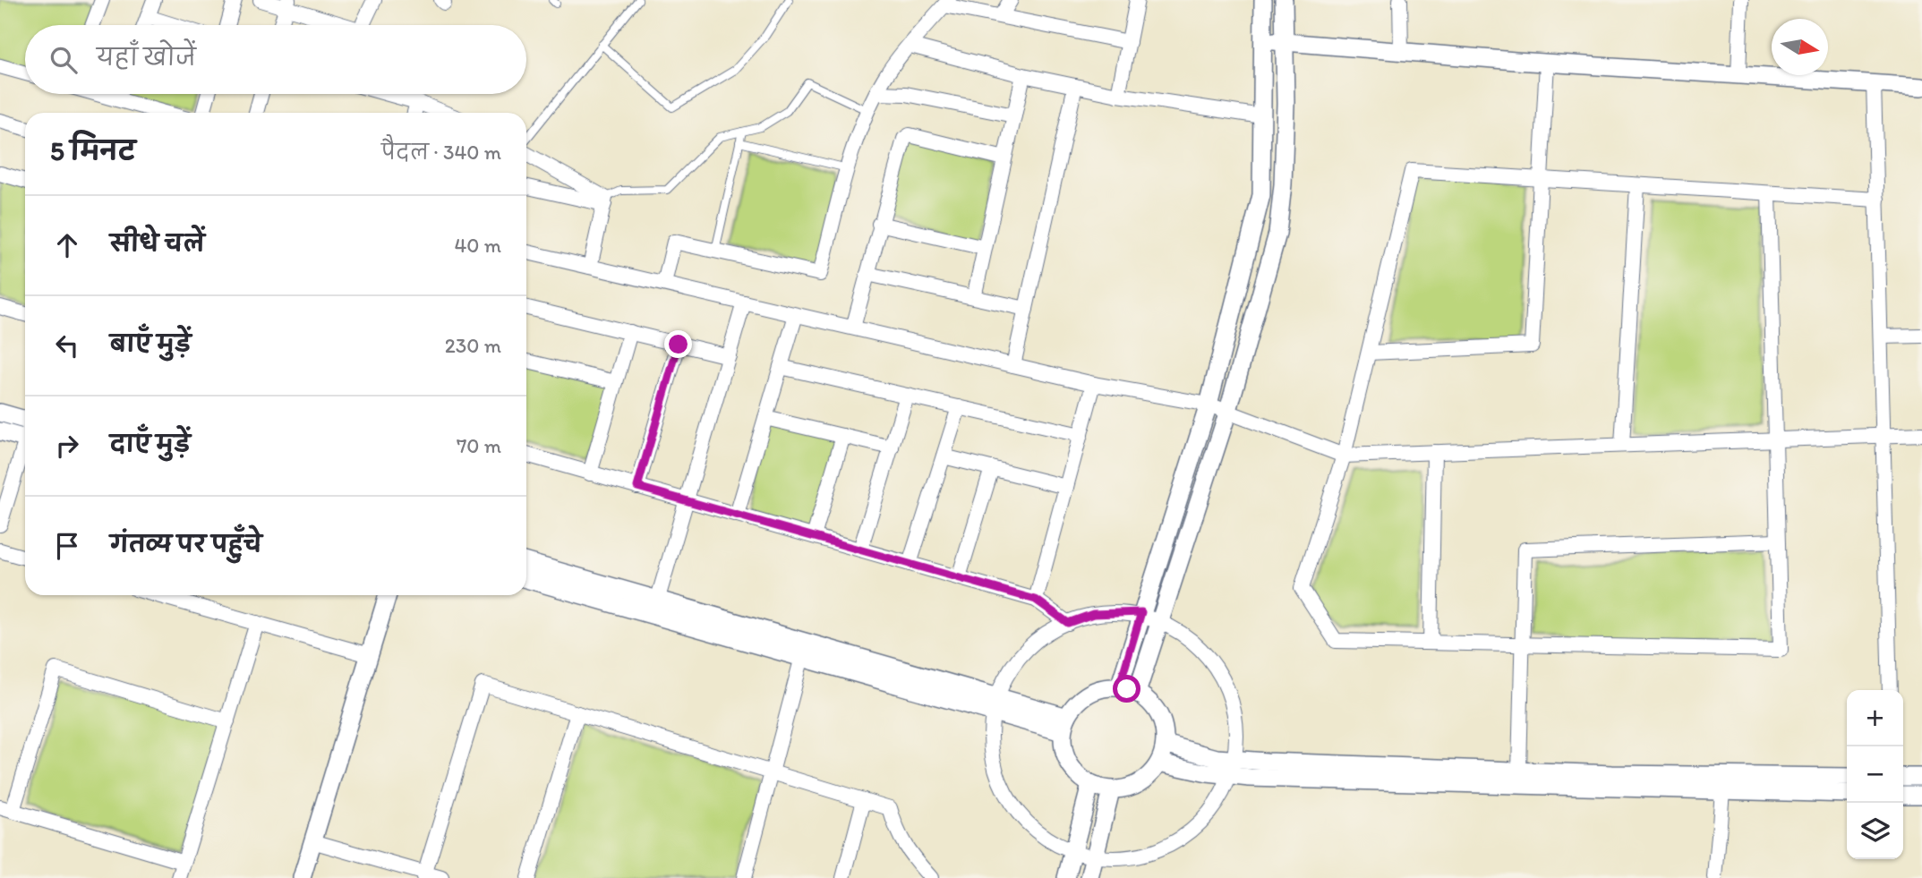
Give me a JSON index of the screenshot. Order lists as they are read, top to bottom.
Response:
{
  "north": "right",
  "page": {
    "search": "यहाँ खोजें",
    "heading": ["5 मिनट", "पैदल · 340 m"],
    "list": [
      ["सीधे चलें", "40 m"],
      ["बाएँ मुड़ें", "230 m"],
      ["दाएँ मुड़ें", "70 m"],
      "गंतव्य पर पहुँचे"
    ],
    "map_buttons": ["+", "−"]
  }
}
